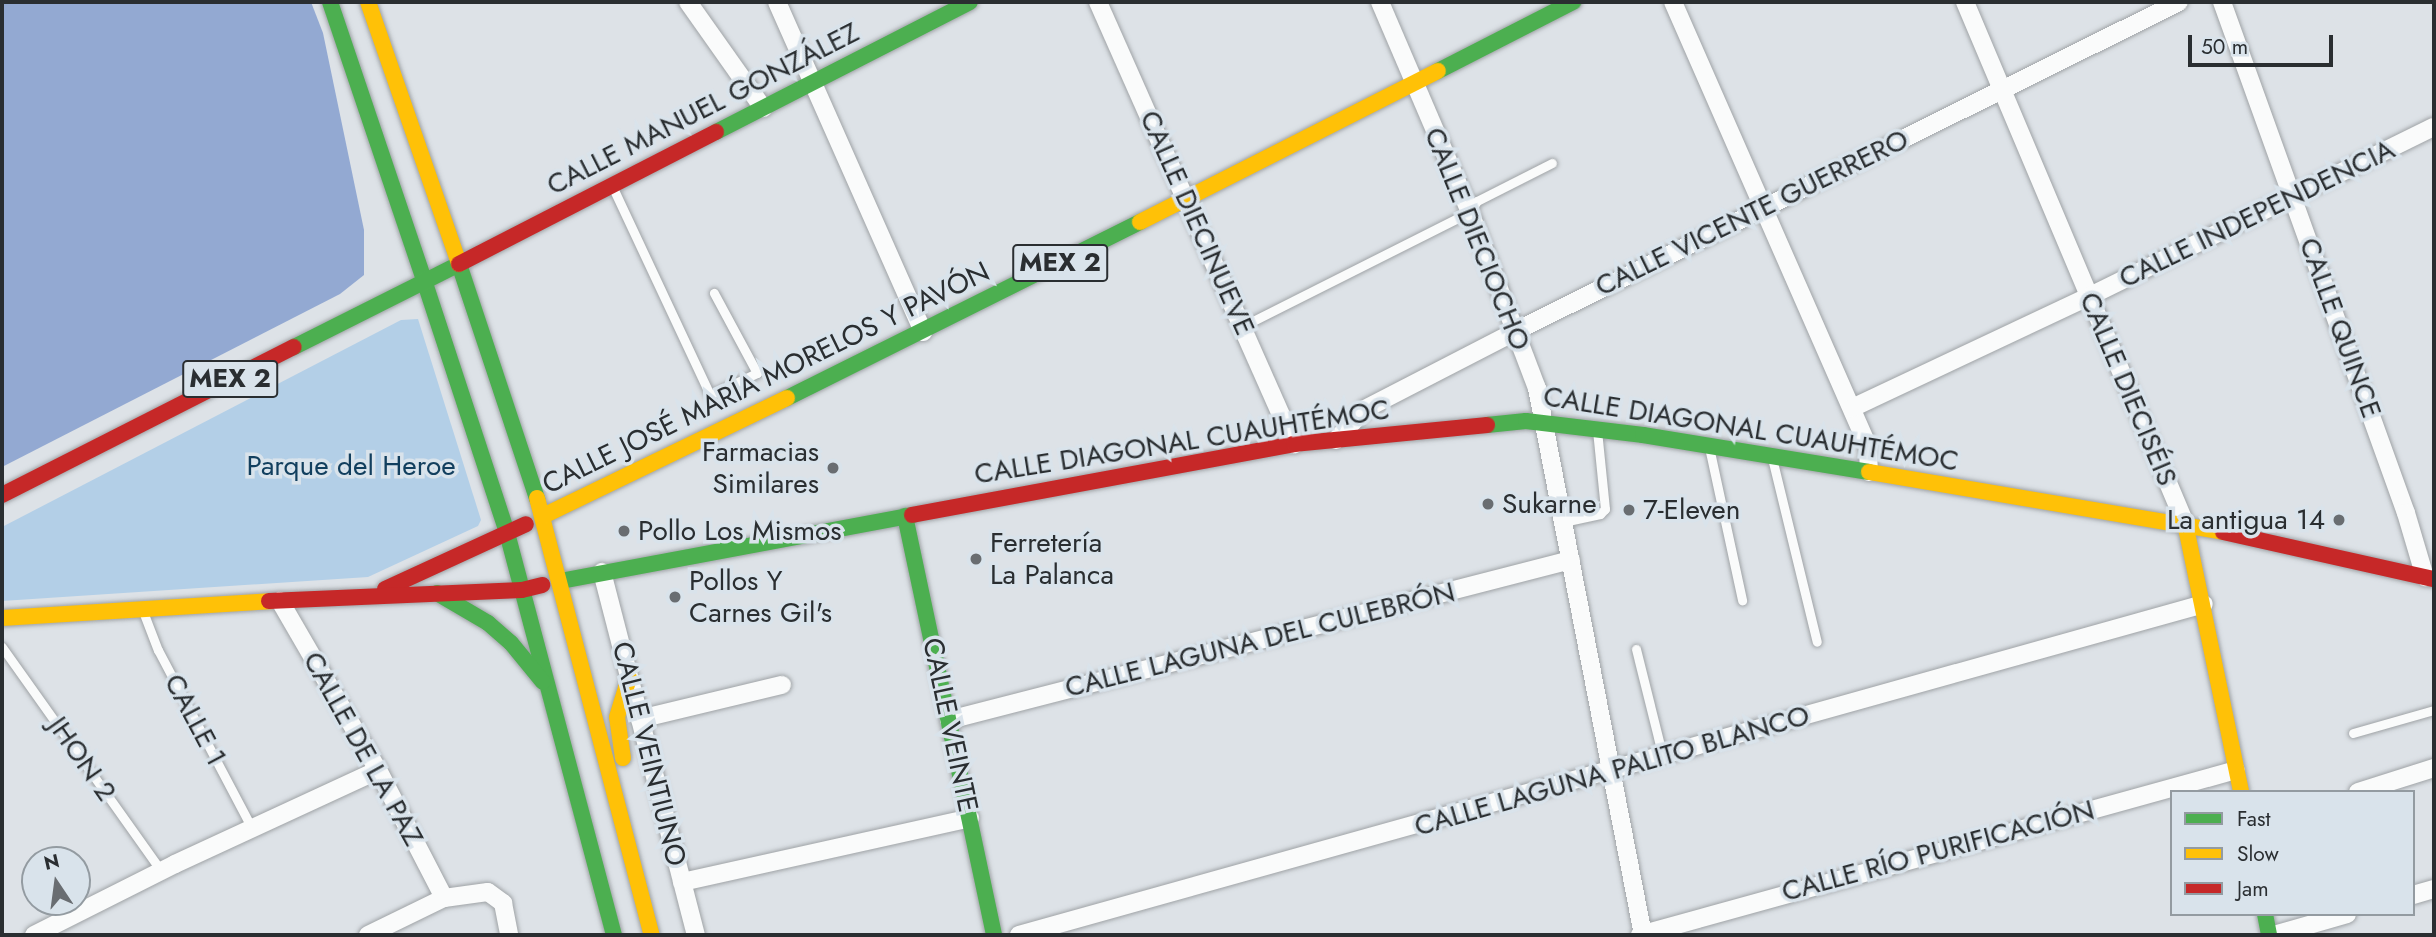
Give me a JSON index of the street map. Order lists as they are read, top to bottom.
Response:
{
  "streets": {
    "main road": [
      "CALLE MANUEL GONZÁLEZ",
      "MEX 2",
      "CALLE JOSÉ MARÍA MORELOS Y PAVÓN",
      "CALLE DIECISÉIS",
      "CALLE DIAGONAL CUAUHTÉMOC",
      "CALLE VEINTE"
    ],
    "street": [
      "CALLE VICENTE GUERRERO",
      "CALLE INDEPENDENCIA",
      "CALLE DIECINUEVE",
      "CALLE DIECIOCHO",
      "CALLE QUINCE",
      "CALLE LAGUNA DEL CULEBRÓN",
      "CALLE DE LA PAZ",
      "CALLE VEINTIUNO",
      "CALLE LAGUNA PALITO BLANCO",
      "CALLE RÍO PURIFICACIÓN"
    ],
    "lane": ["CALLE 1", "JHON 2"]
  },
  "crossings": [
    ["CALLE MANUEL GONZÁLEZ", "MEX 2"],
    ["CALLE VICENTE GUERRERO", "CALLE DIECIOCHO"],
    ["CALLE VICENTE GUERRERO", "CALLE DIECISÉIS"],
    ["CALLE VICENTE GUERRERO", "CALLE DIAGONAL CUAUHTÉMOC"],
    ["CALLE INDEPENDENCIA", "CALLE QUINCE"],
    ["CALLE INDEPENDENCIA", "CALLE DIECISÉIS"],
    ["CALLE DIECINUEVE", "CALLE JOSÉ MARÍA MORELOS Y PAVÓN"],
    ["CALLE DIECINUEVE", "CALLE DIAGONAL CUAUHTÉMOC"],
    ["CALLE DIECIOCHO", "CALLE JOSÉ MARÍA MORELOS Y PAVÓN"],
    ["CALLE DIECIOCHO", "CALLE DIAGONAL CUAUHTÉMOC"],
    ["CALLE DIECIOCHO", "CALLE LAGUNA DEL CULEBRÓN"],
    ["CALLE DIECIOCHO", "CALLE LAGUNA PALITO BLANCO"],
    ["CALLE DIECIOCHO", "CALLE RÍO PURIFICACIÓN"],
    ["MEX 2", "CALLE JOSÉ MARÍA MORELOS Y PAVÓN"],
    ["MEX 2", "CALLE DIAGONAL CUAUHTÉMOC"],
    ["MEX 2", "CALLE 1"],
    ["MEX 2", "CALLE DE LA PAZ"],
    ["CALLE QUINCE", "CALLE DIAGONAL CUAUHTÉMOC"],
    ["CALLE DIECISÉIS", "CALLE DIAGONAL CUAUHTÉMOC"],
    ["CALLE DIECISÉIS", "CALLE LAGUNA PALITO BLANCO"],
    ["CALLE DIECISÉIS", "CALLE RÍO PURIFICACIÓN"],
    ["CALLE DIAGONAL CUAUHTÉMOC", "CALLE VEINTE"],
    ["CALLE DIAGONAL CUAUHTÉMOC", "CALLE VEINTIUNO"],
    ["CALLE LAGUNA DEL CULEBRÓN", "CALLE VEINTE"]
  ],
  "parks": ["Parque del Heroe"],
  "places": [
    "Farmacias Similares",
    "Sukarne",
    "7-Eleven",
    "La antigua 14",
    "Pollo Los Mismos",
    "Ferretería La Palanca",
    "Pollos Y Carnes Gil's"
  ],
  "legend": ["Fast", "Slow", "Jam"],
  "scale_bar": "50 m",
  "north": "top"
}
